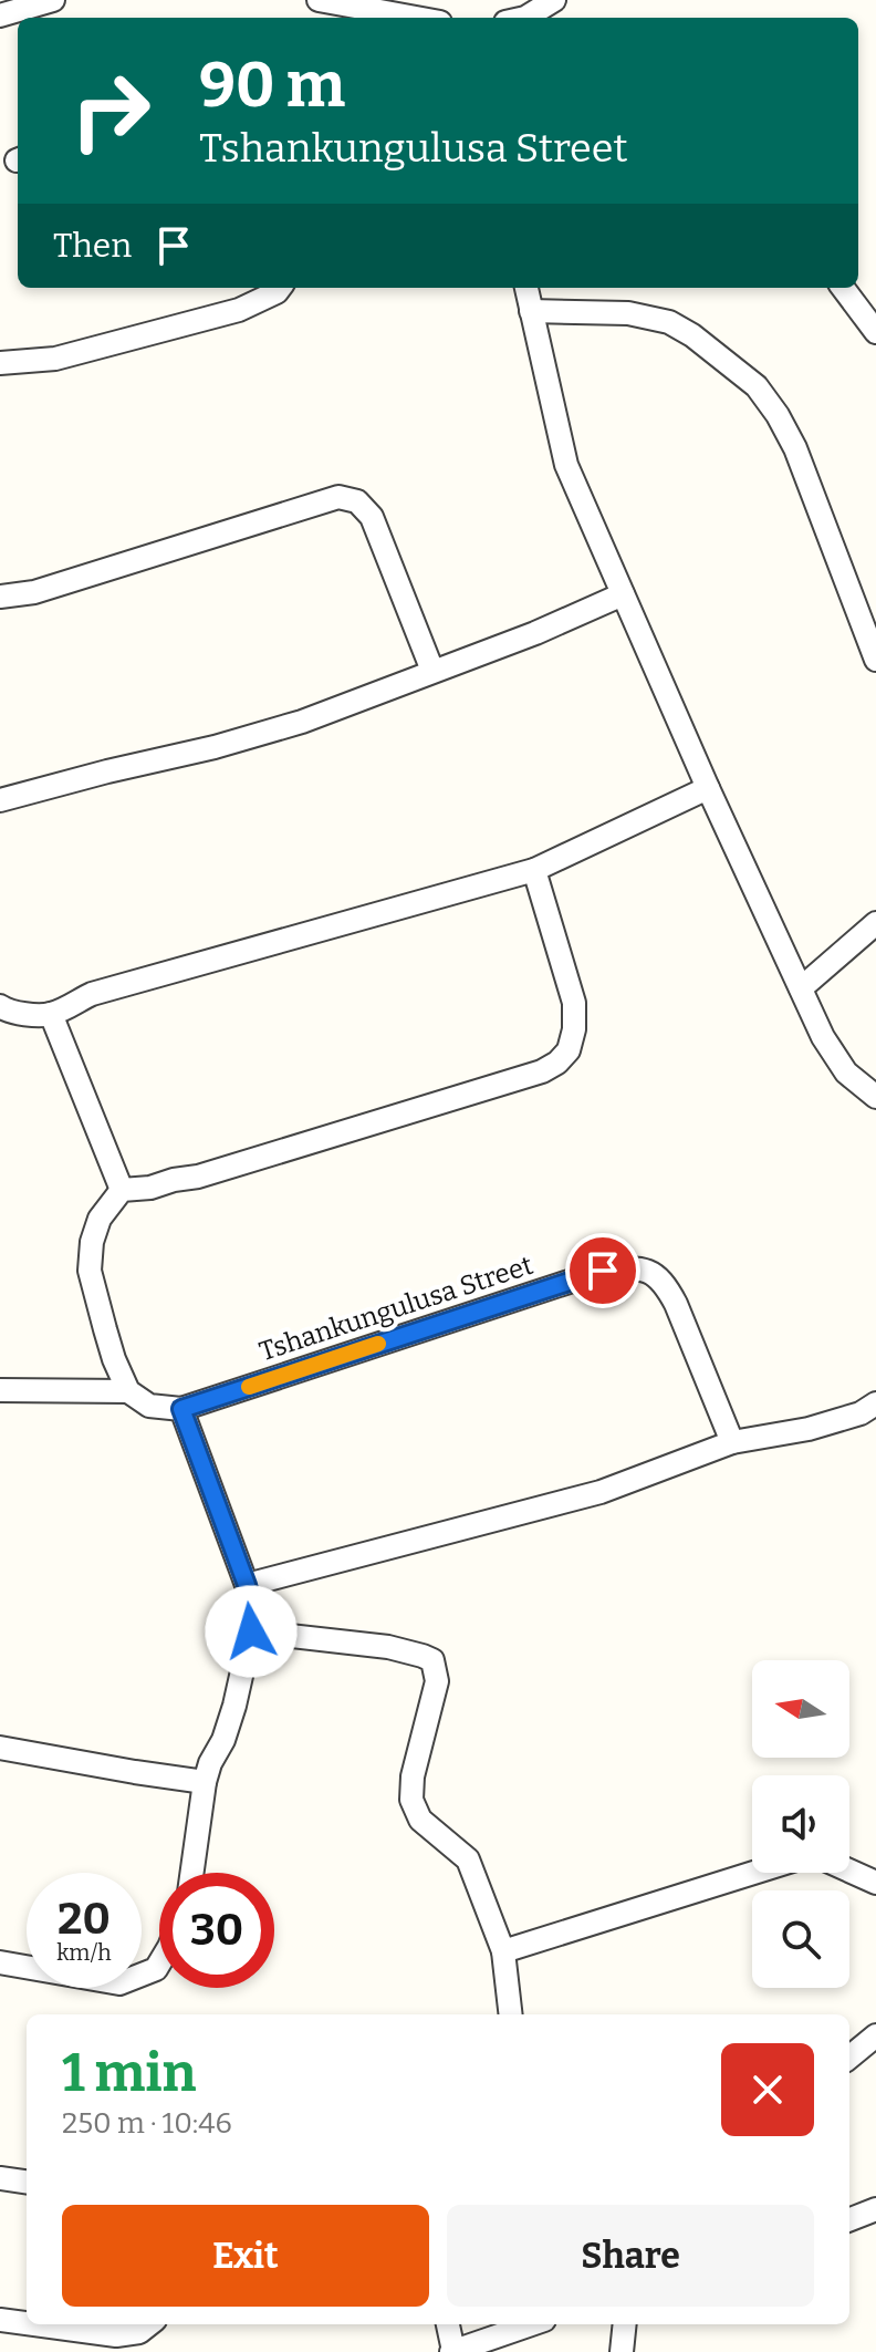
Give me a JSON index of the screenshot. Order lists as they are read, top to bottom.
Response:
{
  "streets": {
    "street": ["Tshankungulusa Street"]
  },
  "north": "left",
  "page": {
    "turn": ["90 m", "Tshankungulusa Street"],
    "then": "Then",
    "speed": "20 km/h",
    "limit": "30",
    "heading": ["1 min", "250 m · 10:46"],
    "buttons": ["Exit", "Share"]
  }
}
